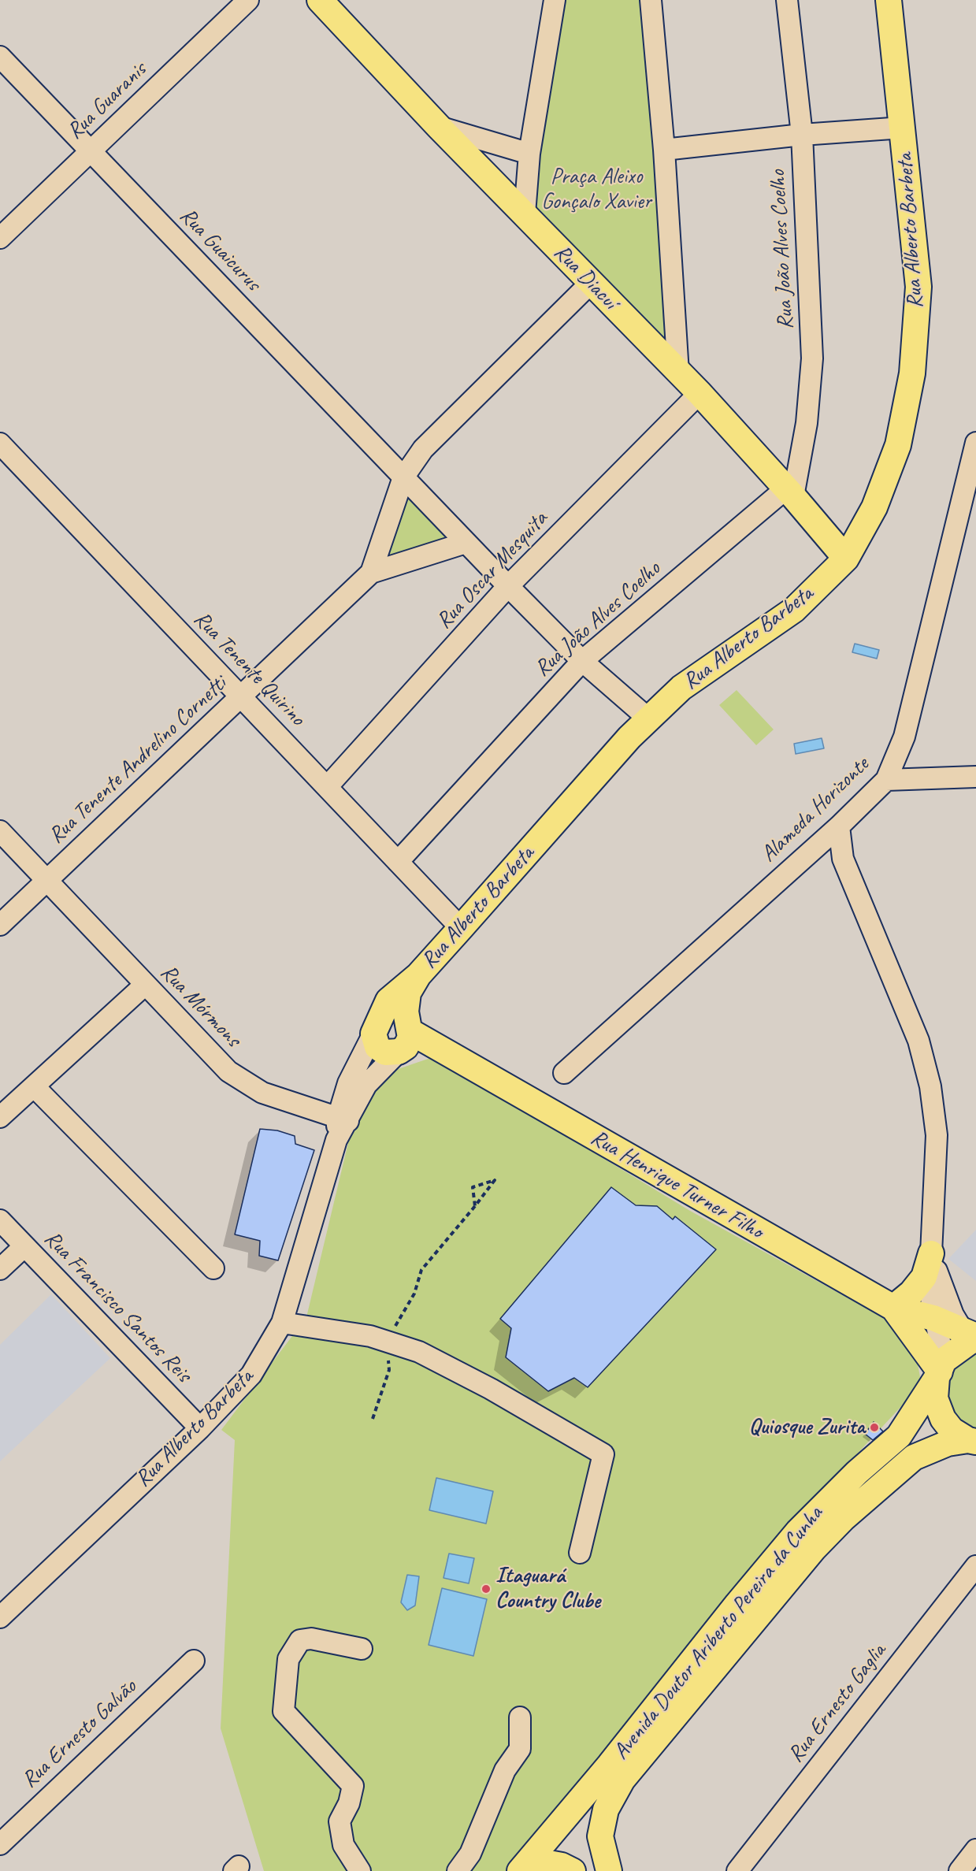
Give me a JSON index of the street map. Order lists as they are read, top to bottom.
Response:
{
  "streets": {
    "main road": [
      "Rua Alberto Barbeta",
      "Rua Diacuí",
      "Rua Henrique Turner Filho",
      "Avenida Doutor Ariberto Pereira da Cunha"
    ],
    "street": [
      "Rua Guaranis",
      "Rua Guaicurus",
      "Rua João Alves Coelho",
      "Rua Oscar Mesquita",
      "Rua Tenente Quirino",
      "Rua Tenente Andrelino Cornetti",
      "Alameda Horizonte",
      "Rua Mórmons",
      "Rua Francisco Santos Reis",
      "Rua Ernesto Gaglia",
      "Rua Ernesto Galvão"
    ]
  },
  "crossings": [
    ["Rua Guaranis", "Rua Guaicurus"],
    ["Rua Alberto Barbeta", "Rua Guaicurus"],
    ["Rua Alberto Barbeta", "Rua Diacuí"],
    ["Rua Alberto Barbeta", "Rua Tenente Quirino"],
    ["Rua Alberto Barbeta", "Rua Mórmons"],
    ["Rua Alberto Barbeta", "Rua Francisco Santos Reis"],
    ["Rua Guaicurus", "Rua João Alves Coelho"],
    ["Rua Guaicurus", "Rua Oscar Mesquita"],
    ["Rua João Alves Coelho", "Rua Diacuí"],
    ["Rua João Alves Coelho", "Rua Tenente Quirino"],
    ["Rua Diacuí", "Rua Oscar Mesquita"],
    ["Rua Oscar Mesquita", "Rua Tenente Quirino"],
    ["Rua Tenente Quirino", "Rua Tenente Andrelino Cornetti"],
    ["Rua Tenente Andrelino Cornetti", "Rua Mórmons"],
    ["Rua Henrique Turner Filho", "Avenida Doutor Ariberto Pereira da Cunha"]
  ],
  "parks": ["Praça Aleixo Gonçalo Xavier"],
  "places": ["Quiosque Zurita", "Itaguará Country Clube"]
}
